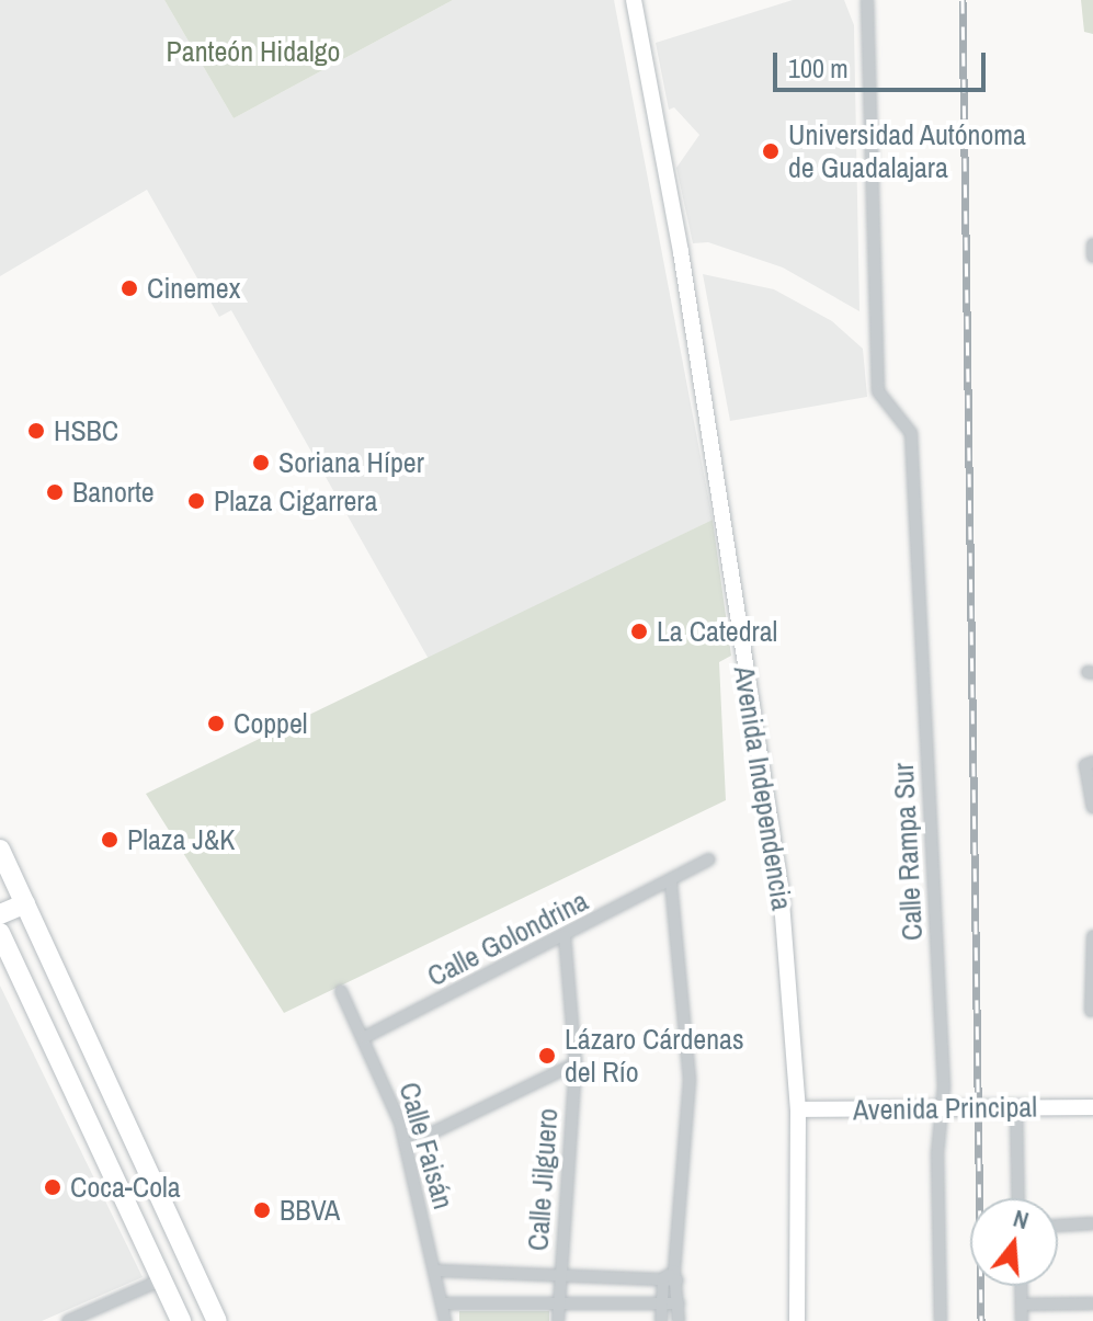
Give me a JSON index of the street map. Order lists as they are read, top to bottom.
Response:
{
  "streets": {
    "main road": ["Avenida Independencia", "Avenida Principal"],
    "street": [
      "Calle Rampa Sur",
      "Calle Golondrina",
      "Calle Faisán",
      "Calle Jilguero"
    ]
  },
  "crossings": [
    ["Avenida Independencia", "Avenida Principal"],
    ["Calle Rampa Sur", "Avenida Principal"],
    ["Calle Golondrina", "Calle Faisán"],
    ["Calle Golondrina", "Calle Jilguero"]
  ],
  "parks": ["Panteón Hidalgo"],
  "places": [
    "Universidad Autónoma de Guadalajara",
    "Cinemex",
    "HSBC",
    "Soriana Híper",
    "Banorte",
    "Plaza Cigarrera",
    "La Catedral",
    "Coppel",
    "Plaza J&K",
    "Lázaro Cárdenas del Río",
    "Coca-Cola",
    "BBVA"
  ],
  "scale_bar": "100 m",
  "north": "top"
}
